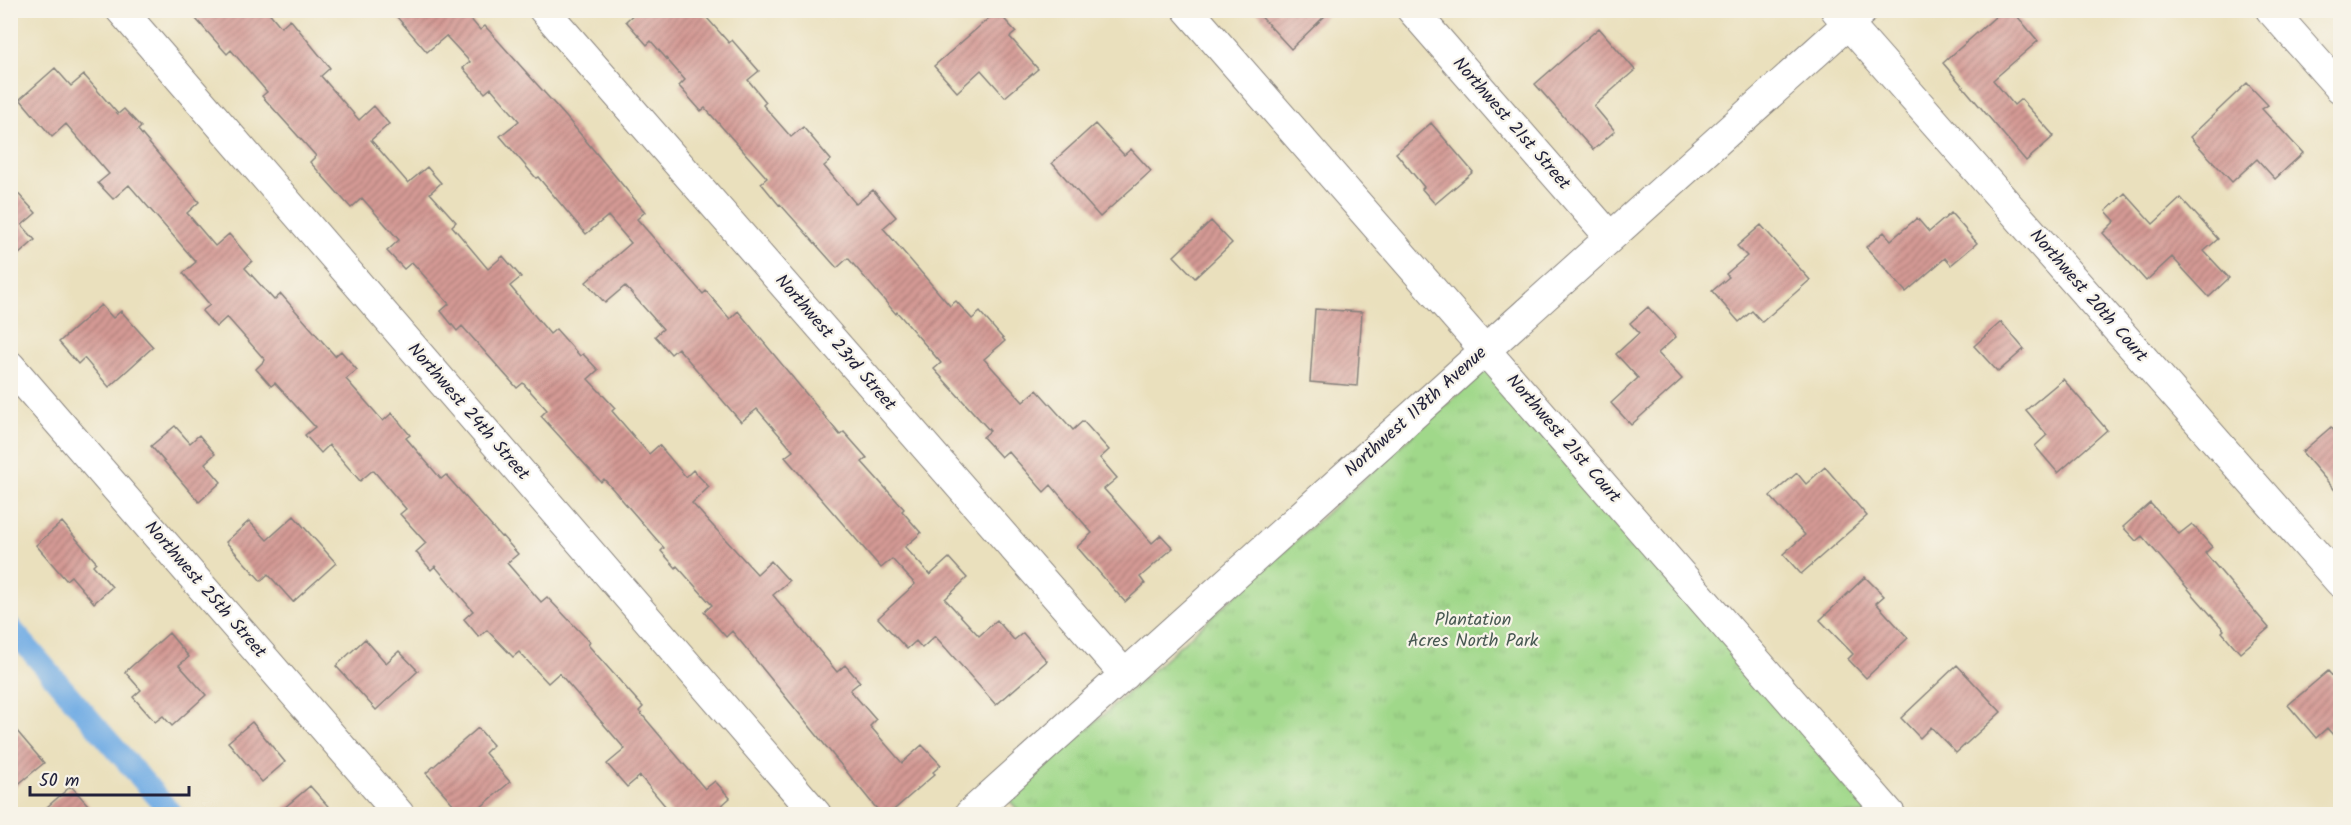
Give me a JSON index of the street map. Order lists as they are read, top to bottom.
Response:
{
  "streets": {
    "street": [
      "Northwest 21st Street",
      "Northwest 20th Court",
      "Northwest 23rd Street",
      "Northwest 24th Street",
      "Northwest 118th Avenue",
      "Northwest 21st Court",
      "Northwest 25th Street"
    ]
  },
  "crossings": [
    ["Northwest 21st Street", "Northwest 118th Avenue"],
    ["Northwest 20th Court", "Northwest 118th Avenue"],
    ["Northwest 23rd Street", "Northwest 118th Avenue"],
    ["Northwest 118th Avenue", "Northwest 21st Court"]
  ],
  "parks": ["Plantation Acres North Park"],
  "scale_bar": "50 m"
}
